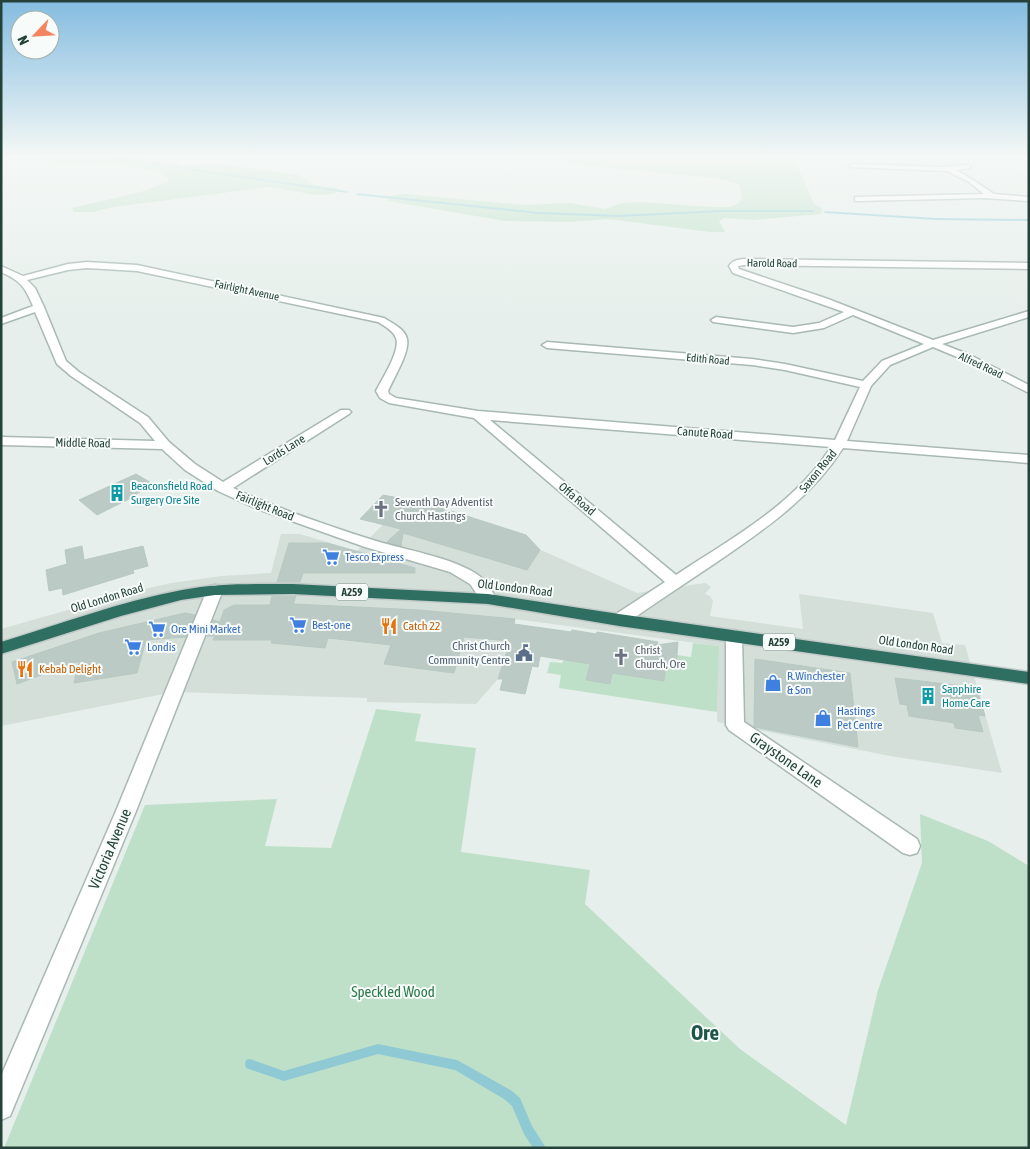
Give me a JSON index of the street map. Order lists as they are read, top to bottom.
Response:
{
  "streets": {
    "highway": ["Old London Road", "A259"],
    "street": [
      "Harold Road",
      "Fairlight Avenue",
      "Edith Road",
      "Alfred Road",
      "Canute Road",
      "Middle Road",
      "Lords Lane",
      "Saxon Road",
      "Offa Road",
      "Fairlight Road",
      "Graystone Lane",
      "Victoria Avenue"
    ]
  },
  "crossings": [
    ["Harold Road", "Alfred Road"],
    ["Harold Road", "Saxon Road"],
    ["Fairlight Avenue", "Canute Road"],
    ["Fairlight Avenue", "Fairlight Road"],
    ["Edith Road", "Saxon Road"],
    ["Alfred Road", "Saxon Road"],
    ["Canute Road", "Saxon Road"],
    ["Canute Road", "Offa Road"],
    ["Middle Road", "Fairlight Road"],
    ["Lords Lane", "Fairlight Road"],
    ["Saxon Road", "Offa Road"],
    ["Saxon Road", "Old London Road"],
    ["Fairlight Road", "Old London Road"],
    ["Old London Road", "Graystone Lane"],
    ["Old London Road", "Victoria Avenue"]
  ],
  "districts": ["Ore"],
  "parks": ["Speckled Wood"],
  "places": {
    "building": ["Beaconsfield Road Surgery Ore Site", "Sapphire Home Care"],
    "church": ["Seventh Day Adventist Church Hastings", "Christ Church, Ore"],
    "supermarket": [
      "Tesco Express",
      "Best-one",
      "Ore Mini Market",
      "Londis"
    ],
    "restaurant": ["Catch 22", "Kebab Delight"],
    "public building": ["Christ Church Community Centre"],
    "shop": ["R.Winchester & Son", "Hastings Pet Centre"]
  },
  "north": "bottom left"
}
